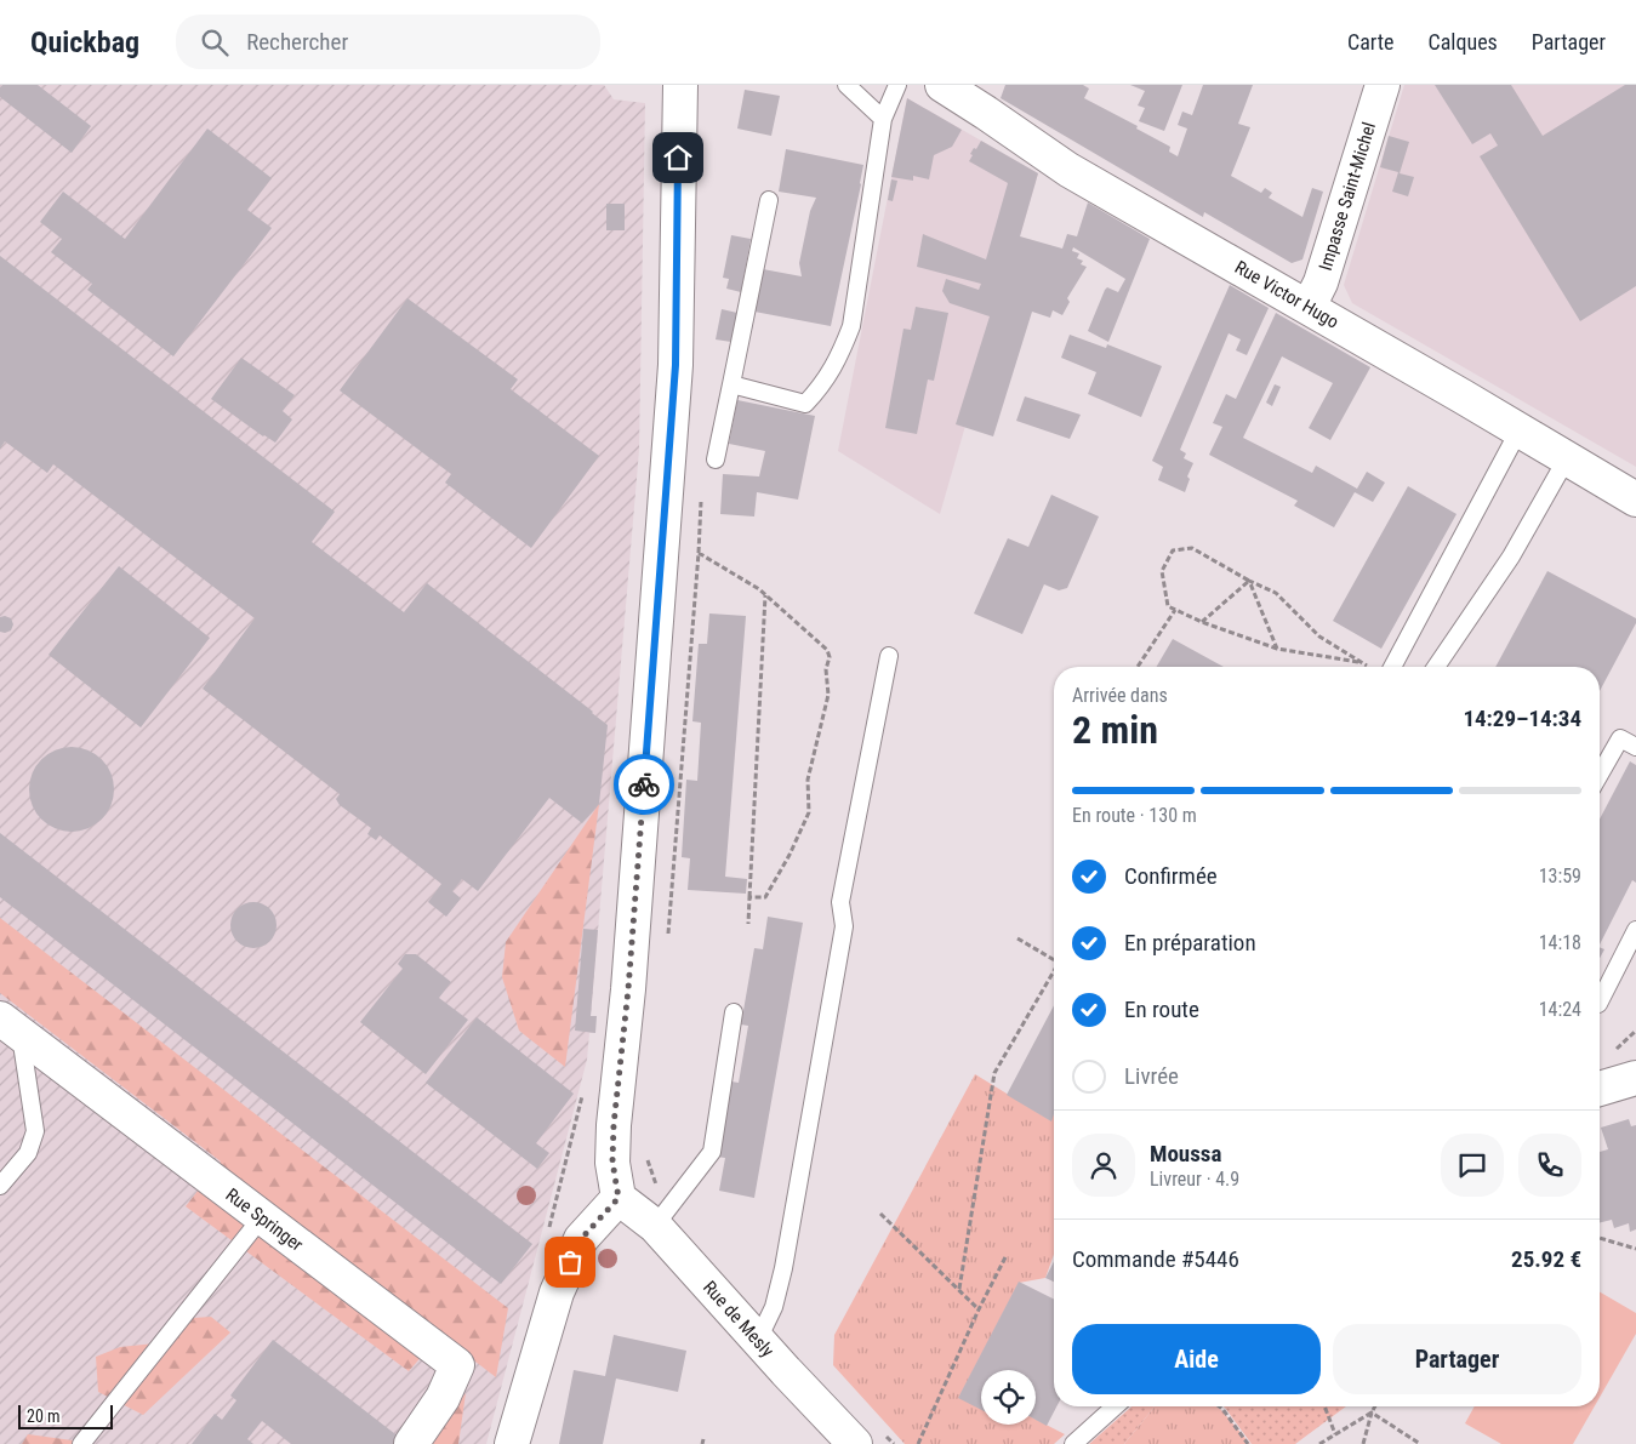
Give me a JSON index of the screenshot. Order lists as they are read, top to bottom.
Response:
{
  "streets": {
    "street": [
      "Impasse Saint-Michel",
      "Rue Victor Hugo",
      "Rue Springer",
      "Rue de Mesly"
    ]
  },
  "crossings": [
    ["Impasse Saint-Michel", "Rue Victor Hugo"]
  ],
  "scale_bar": "20 m",
  "page": {
    "header": "Quickbag",
    "search": "Rechercher",
    "nav": ["Carte", "Calques", "Partager"],
    "heading": ["2 min", "Arrivée dans", "14:29–14:34"],
    "panel": [
      "Moussa",
      "Livreur · 4.9",
      "Commande #5446",
      "25.92 €"
    ],
    "bar": "En route · 130 m",
    "list": [
      ["Confirmée", "13:59"],
      ["En préparation", "14:18"],
      ["En route", "14:24"],
      "Livrée"
    ],
    "buttons": ["Aide", "Partager"],
    "scale": "20 m"
  }
}
